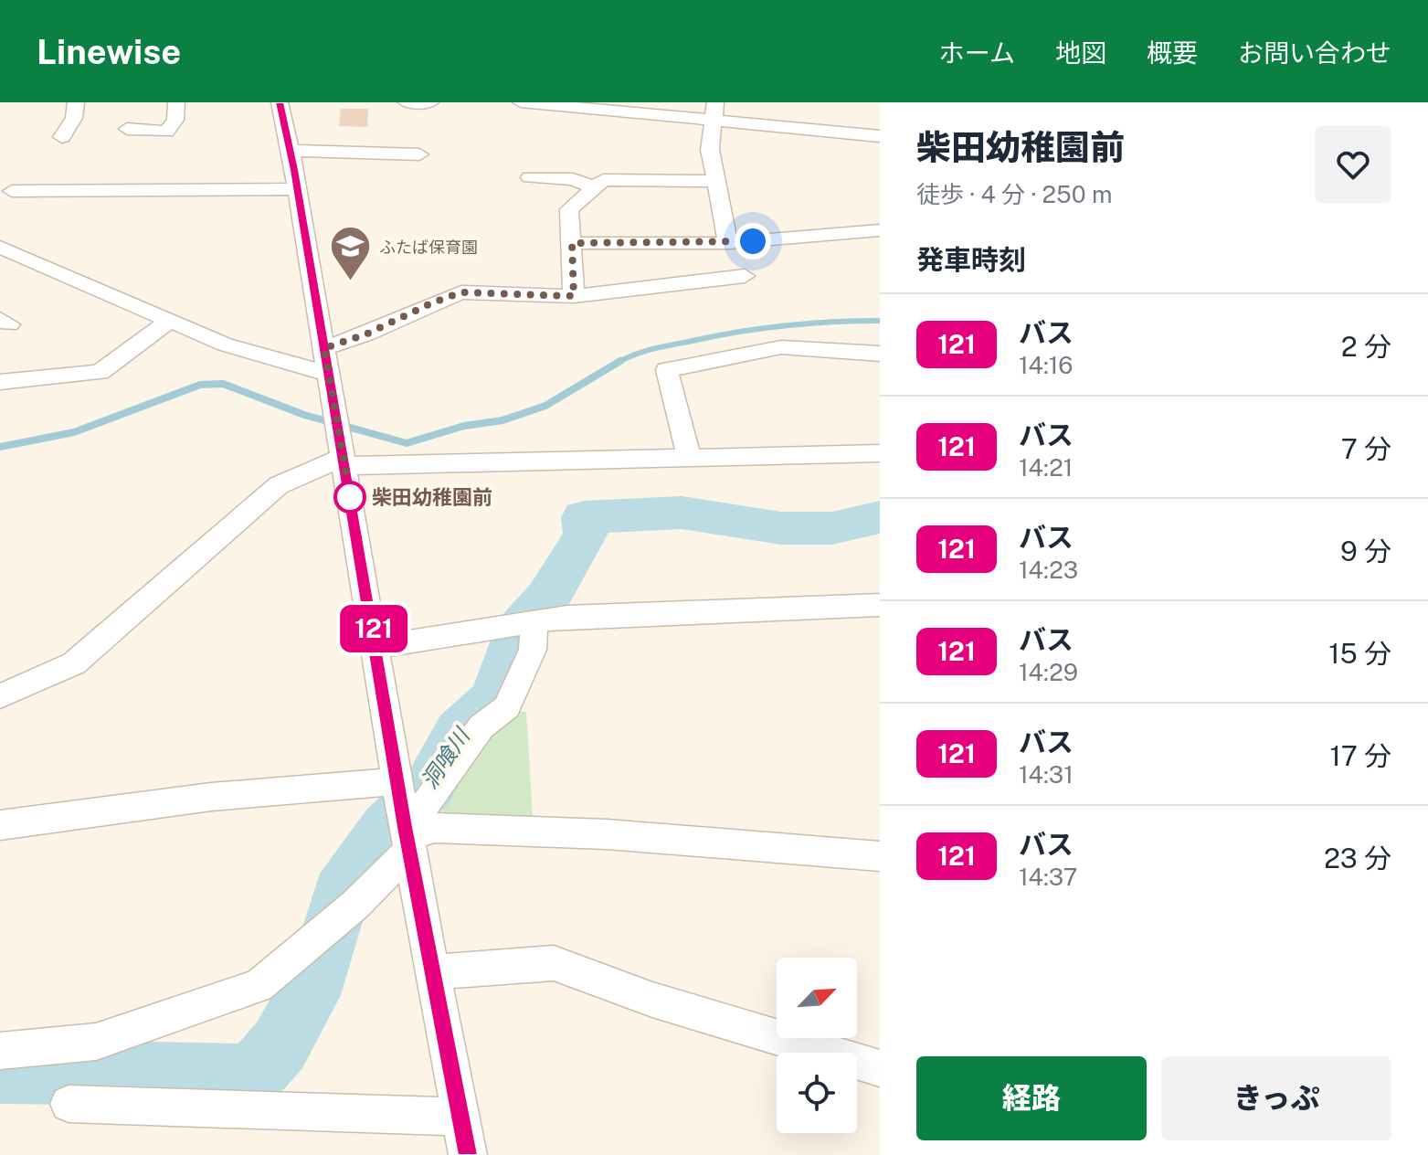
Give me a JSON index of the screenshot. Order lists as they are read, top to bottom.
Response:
{
  "water": ["洞喰川"],
  "places": {
    "school or university": ["ふたば保育園"],
    "other": ["柴田幼稚園前"]
  },
  "lines": ["bus line 121"],
  "north": "top right",
  "page": {
    "header": "Linewise",
    "nav": [
      "ホーム",
      "地図",
      "概要",
      "お問い合わせ"
    ],
    "on_map": "121",
    "heading": [
      ["柴田幼稚園前", "徒歩 · 4 分 · 250 m"],
      "発車時刻"
    ],
    "list": [
      {
        "mark": "121",
        "name": "バス",
        "note": "14:16",
        "value": "2 分"
      },
      {
        "mark": "121",
        "name": "バス",
        "note": "14:21",
        "value": "7 分"
      },
      {
        "mark": "121",
        "name": "バス",
        "note": "14:23",
        "value": "9 分"
      },
      {
        "mark": "121",
        "name": "バス",
        "note": "14:29",
        "value": "15 分"
      },
      {
        "mark": "121",
        "name": "バス",
        "note": "14:31",
        "value": "17 分"
      },
      {
        "mark": "121",
        "name": "バス",
        "note": "14:37",
        "value": "23 分"
      }
    ],
    "buttons": ["経路", "きっぷ"]
  }
}
